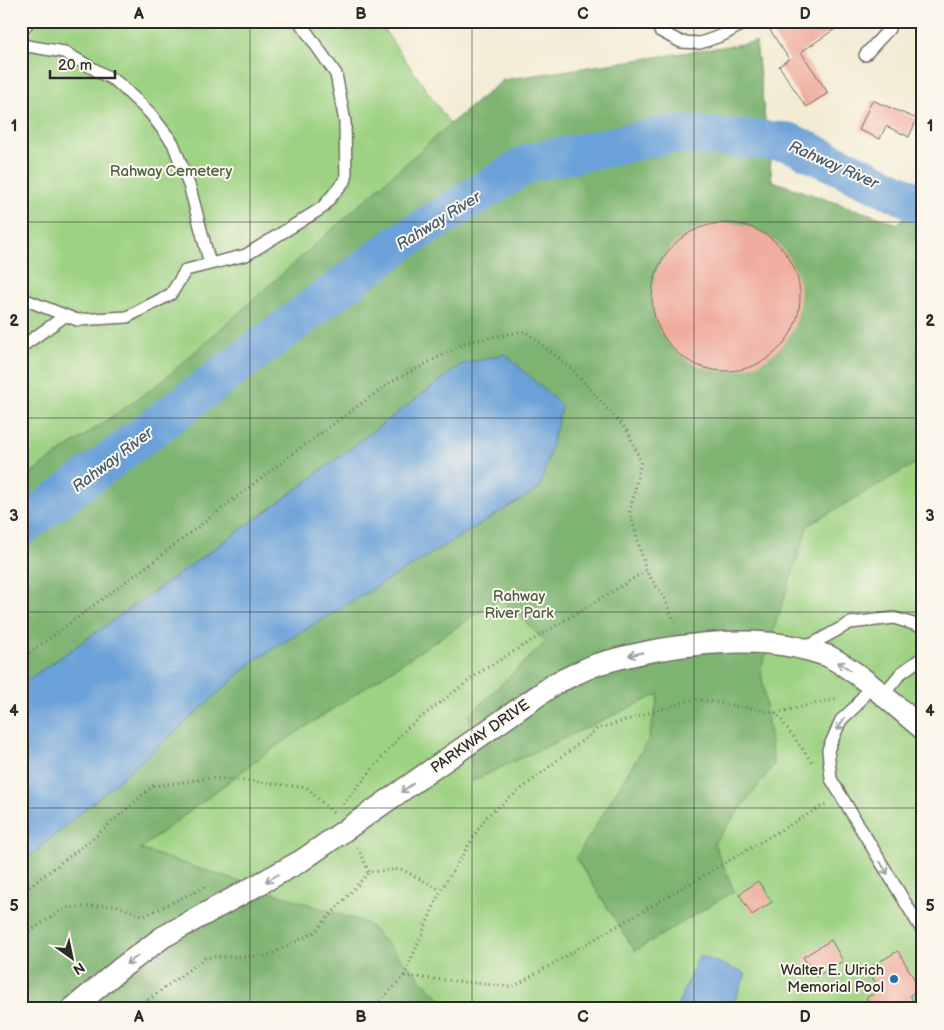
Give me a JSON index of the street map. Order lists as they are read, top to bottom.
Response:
{
  "streets": {
    "street": ["PARKWAY DRIVE"]
  },
  "one_way": ["PARKWAY DRIVE"],
  "water": ["Rahway River"],
  "parks": ["Rahway Cemetery", "Rahway River Park"],
  "places": ["Walter E. Ulrich Memorial Pool"],
  "scale_bar": "20 m",
  "north": "bottom right",
  "grid": {
    "columns": [
      "A",
      "B",
      "C",
      "D"
    ],
    "rows": [
      "1",
      "2",
      "3",
      "4",
      "5"
    ]
  }
}
